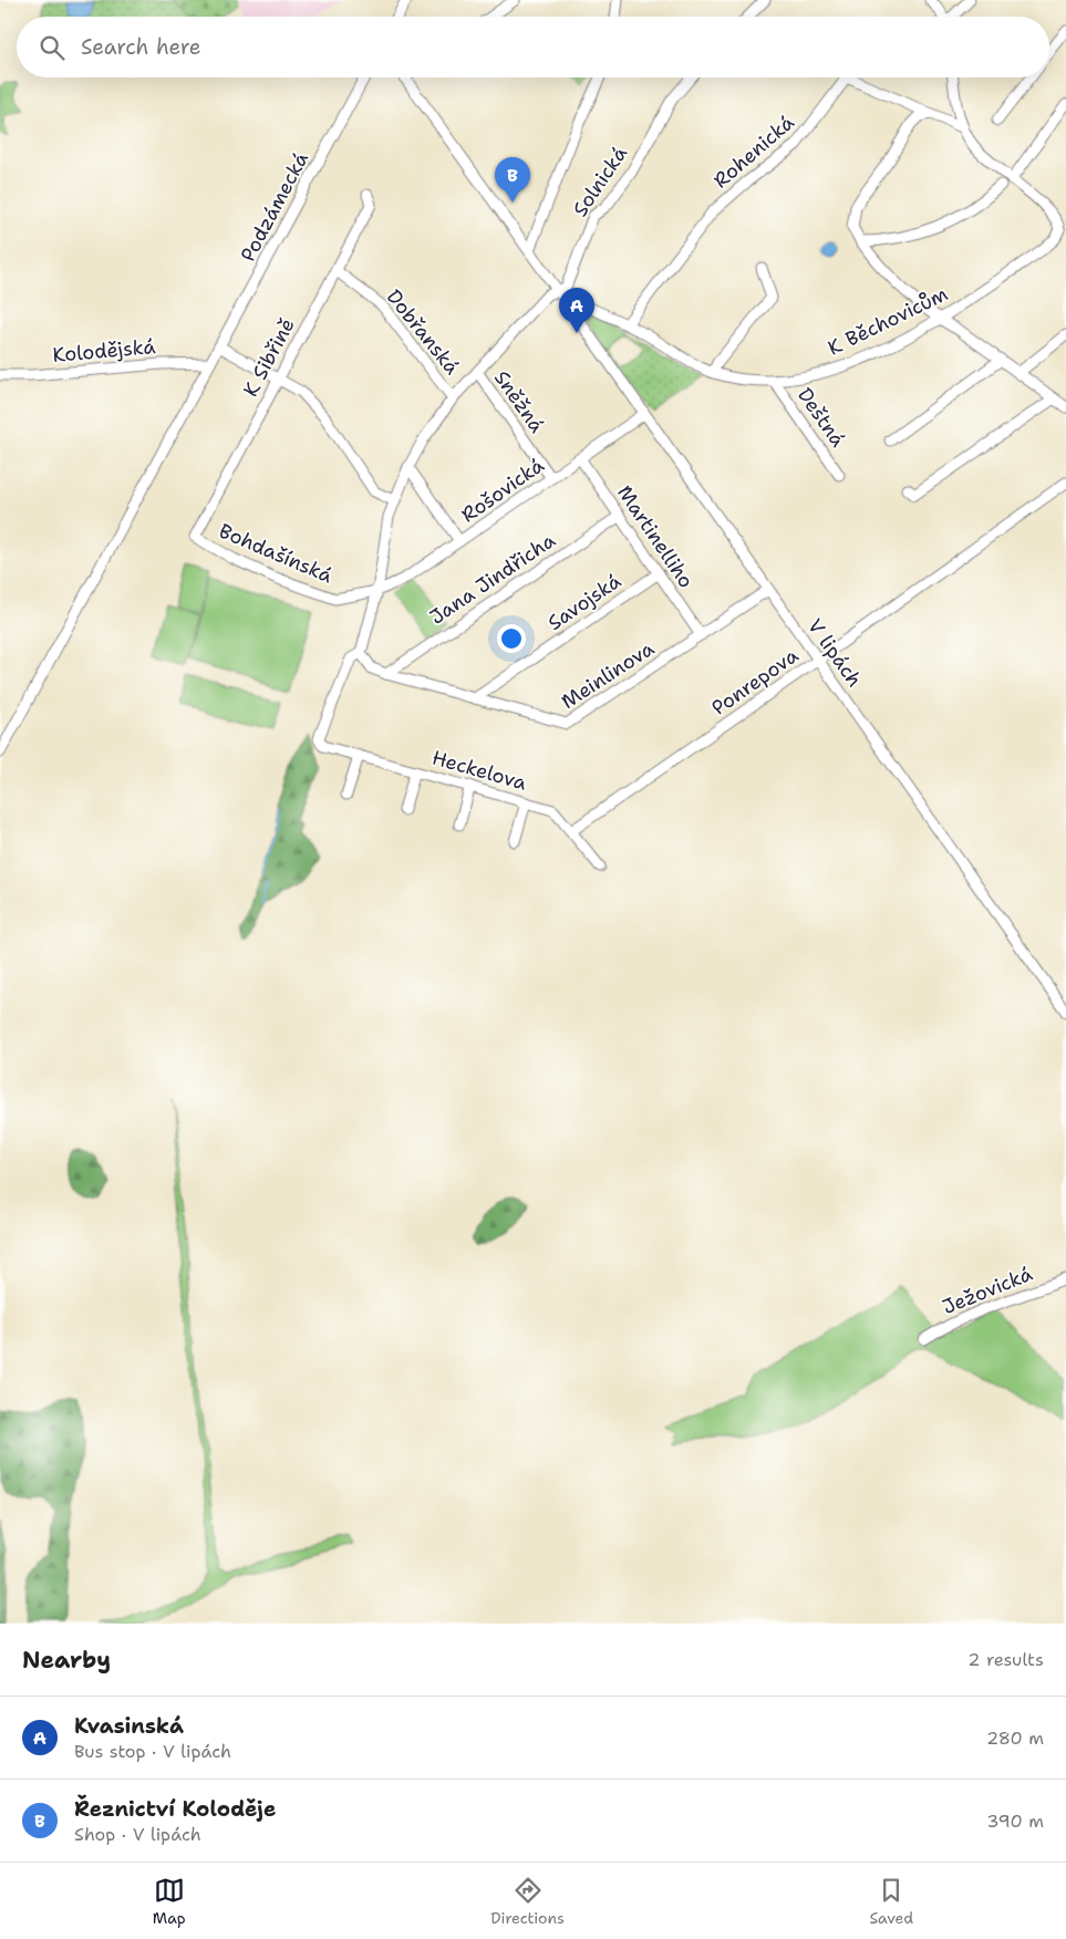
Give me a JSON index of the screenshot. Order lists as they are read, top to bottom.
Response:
{
  "streets": {
    "street": [
      "Rohenická",
      "Solnická",
      "Podzámecká",
      "K Běchovicům",
      "Dobřanská",
      "Kolodějská",
      "K Sibřině",
      "Sněžná",
      "Deštná",
      "Rošovická",
      "Martinelliho",
      "Bohdašínská",
      "Jana Jindřicha",
      "Savojská",
      "V lipách",
      "Meinlinova",
      "Ponrepova",
      "Heckelova",
      "Ježovická"
    ]
  },
  "crossings": [
    ["Rohenická", "K Běchovicům"],
    ["Podzámecká", "Kolodějská"],
    ["K Běchovicům", "Deštná"],
    ["K Běchovicům", "V lipách"],
    ["Dobřanská", "K Sibřině"],
    ["K Sibřině", "Bohdašínská"],
    ["Sněžná", "Rošovická"],
    ["Rošovická", "Martinelliho"],
    ["Rošovická", "Bohdašínská"],
    ["Rošovická", "V lipách"],
    ["Martinelliho", "Jana Jindřicha"],
    ["Martinelliho", "Savojská"],
    ["Martinelliho", "Meinlinova"],
    ["Jana Jindřicha", "Meinlinova"],
    ["Savojská", "Meinlinova"],
    ["V lipách", "Meinlinova"],
    ["V lipách", "Ponrepova"],
    ["Meinlinova", "Heckelova"],
    ["Ponrepova", "Heckelova"]
  ],
  "page": {
    "search": "Search here",
    "pins": ["B", "A"],
    "heading": ["Nearby", "2 results"],
    "list": [
      {
        "mark": "A",
        "name": "Kvasinská",
        "note": "Bus stop · V lipách",
        "value": "280 m"
      },
      {
        "mark": "B",
        "name": "Řeznictví Koloděje",
        "note": "Shop · V lipách",
        "value": "390 m"
      }
    ],
    "nav": ["Map", "Directions", "Saved"]
  }
}
